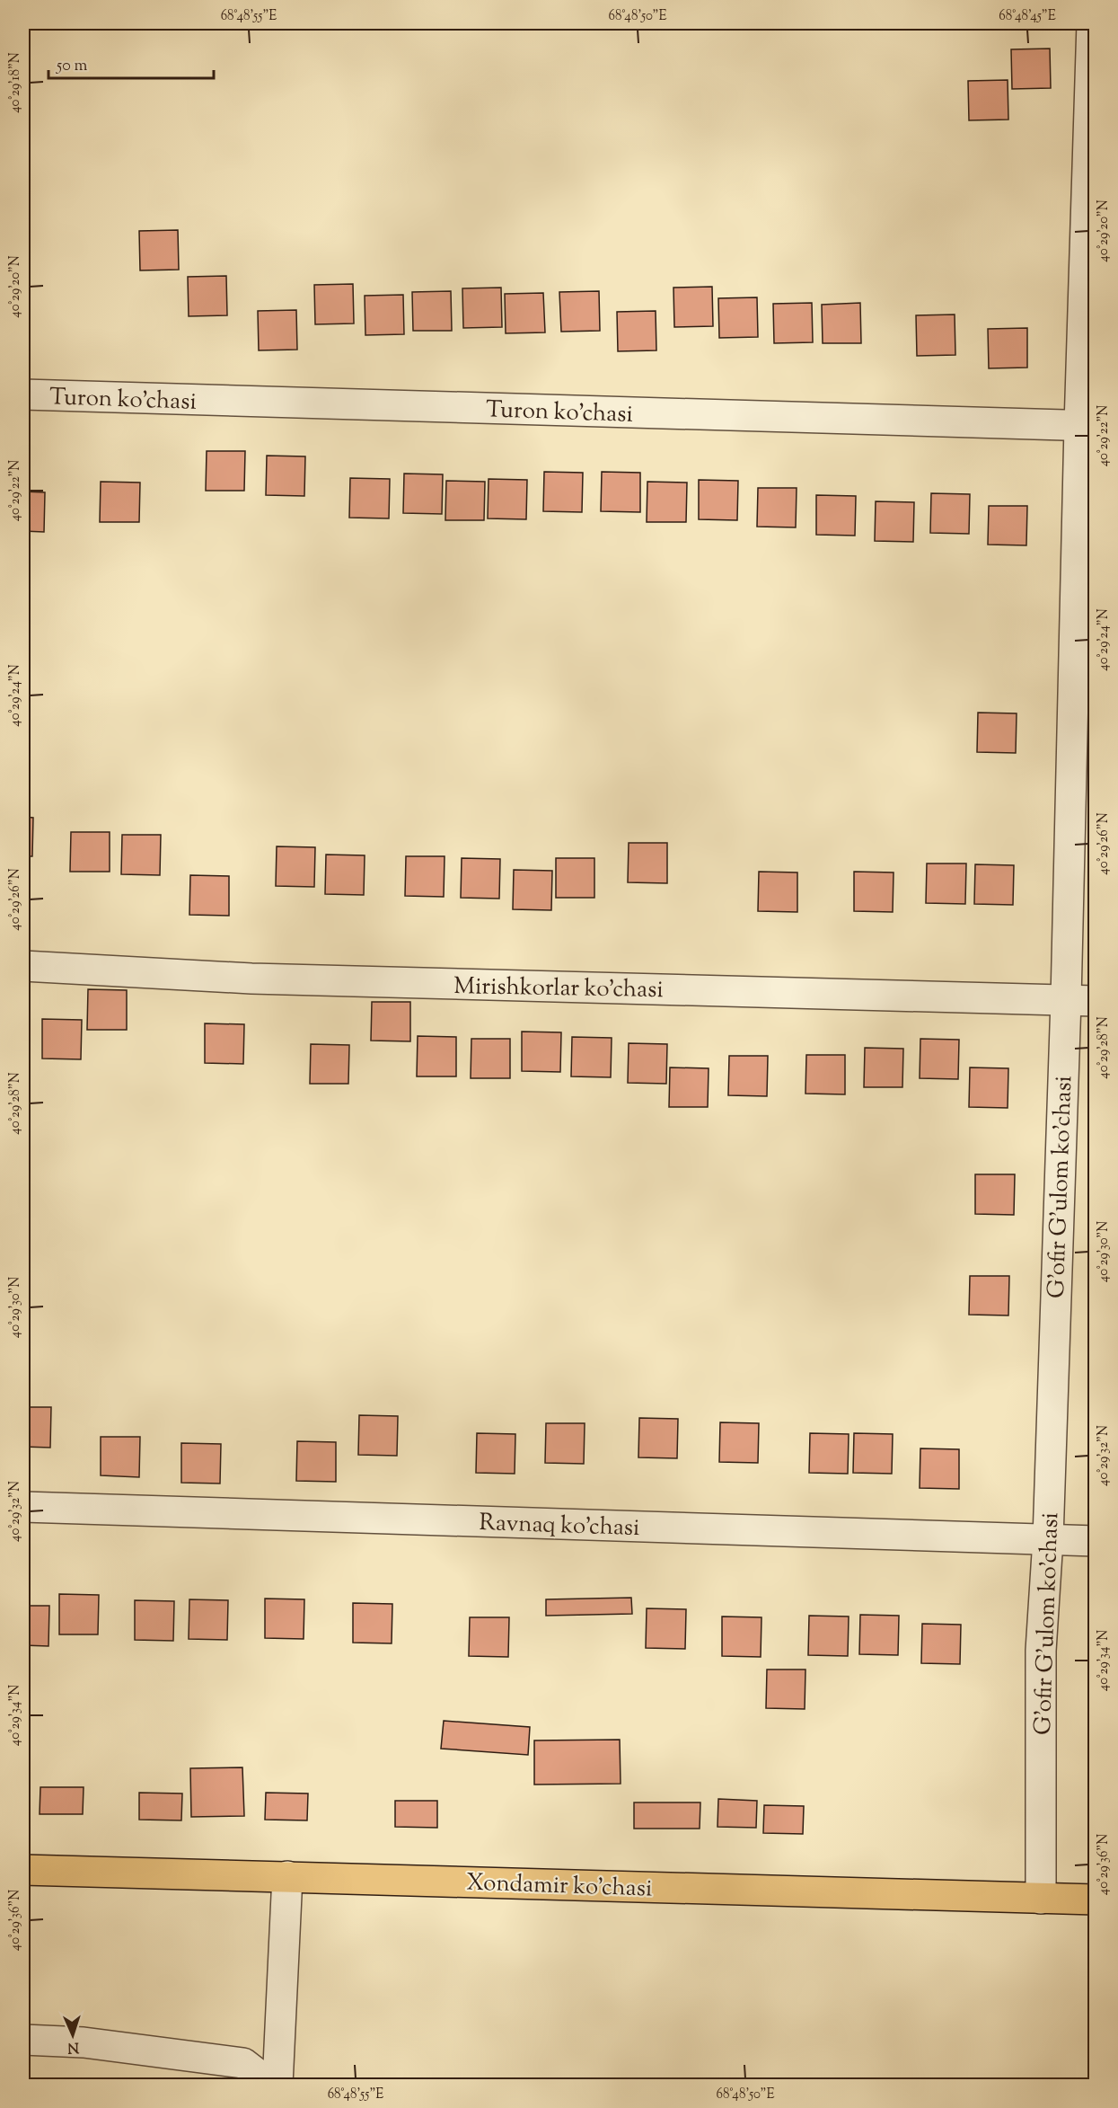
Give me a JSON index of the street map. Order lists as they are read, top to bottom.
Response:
{
  "streets": {
    "main road": ["Xondamir ko'chasi"],
    "street": [
      "Turon ko'chasi",
      "Mirishkorlar ko'chasi",
      "G'ofir G'ulom ko'chasi",
      "Ravnaq ko'chasi"
    ]
  },
  "crossings": [
    ["Turon ko'chasi", "G'ofir G'ulom ko'chasi"],
    ["Mirishkorlar ko'chasi", "G'ofir G'ulom ko'chasi"],
    ["G'ofir G'ulom ko'chasi", "Ravnaq ko'chasi"],
    ["G'ofir G'ulom ko'chasi", "Xondamir ko'chasi"]
  ],
  "scale_bar": "50 m",
  "north": "bottom",
  "coordinates": [
    "68°48'55\"E",
    "68°48'50\"E",
    "68°48'45\"E",
    "40°29'18\"N",
    "40°29'20\"N",
    "40°29'22\"N",
    "40°29'24\"N",
    "40°29'26\"N",
    "40°29'28\"N",
    "40°29'30\"N",
    "40°29'32\"N",
    "40°29'34\"N",
    "40°29'36\"N"
  ]
}
